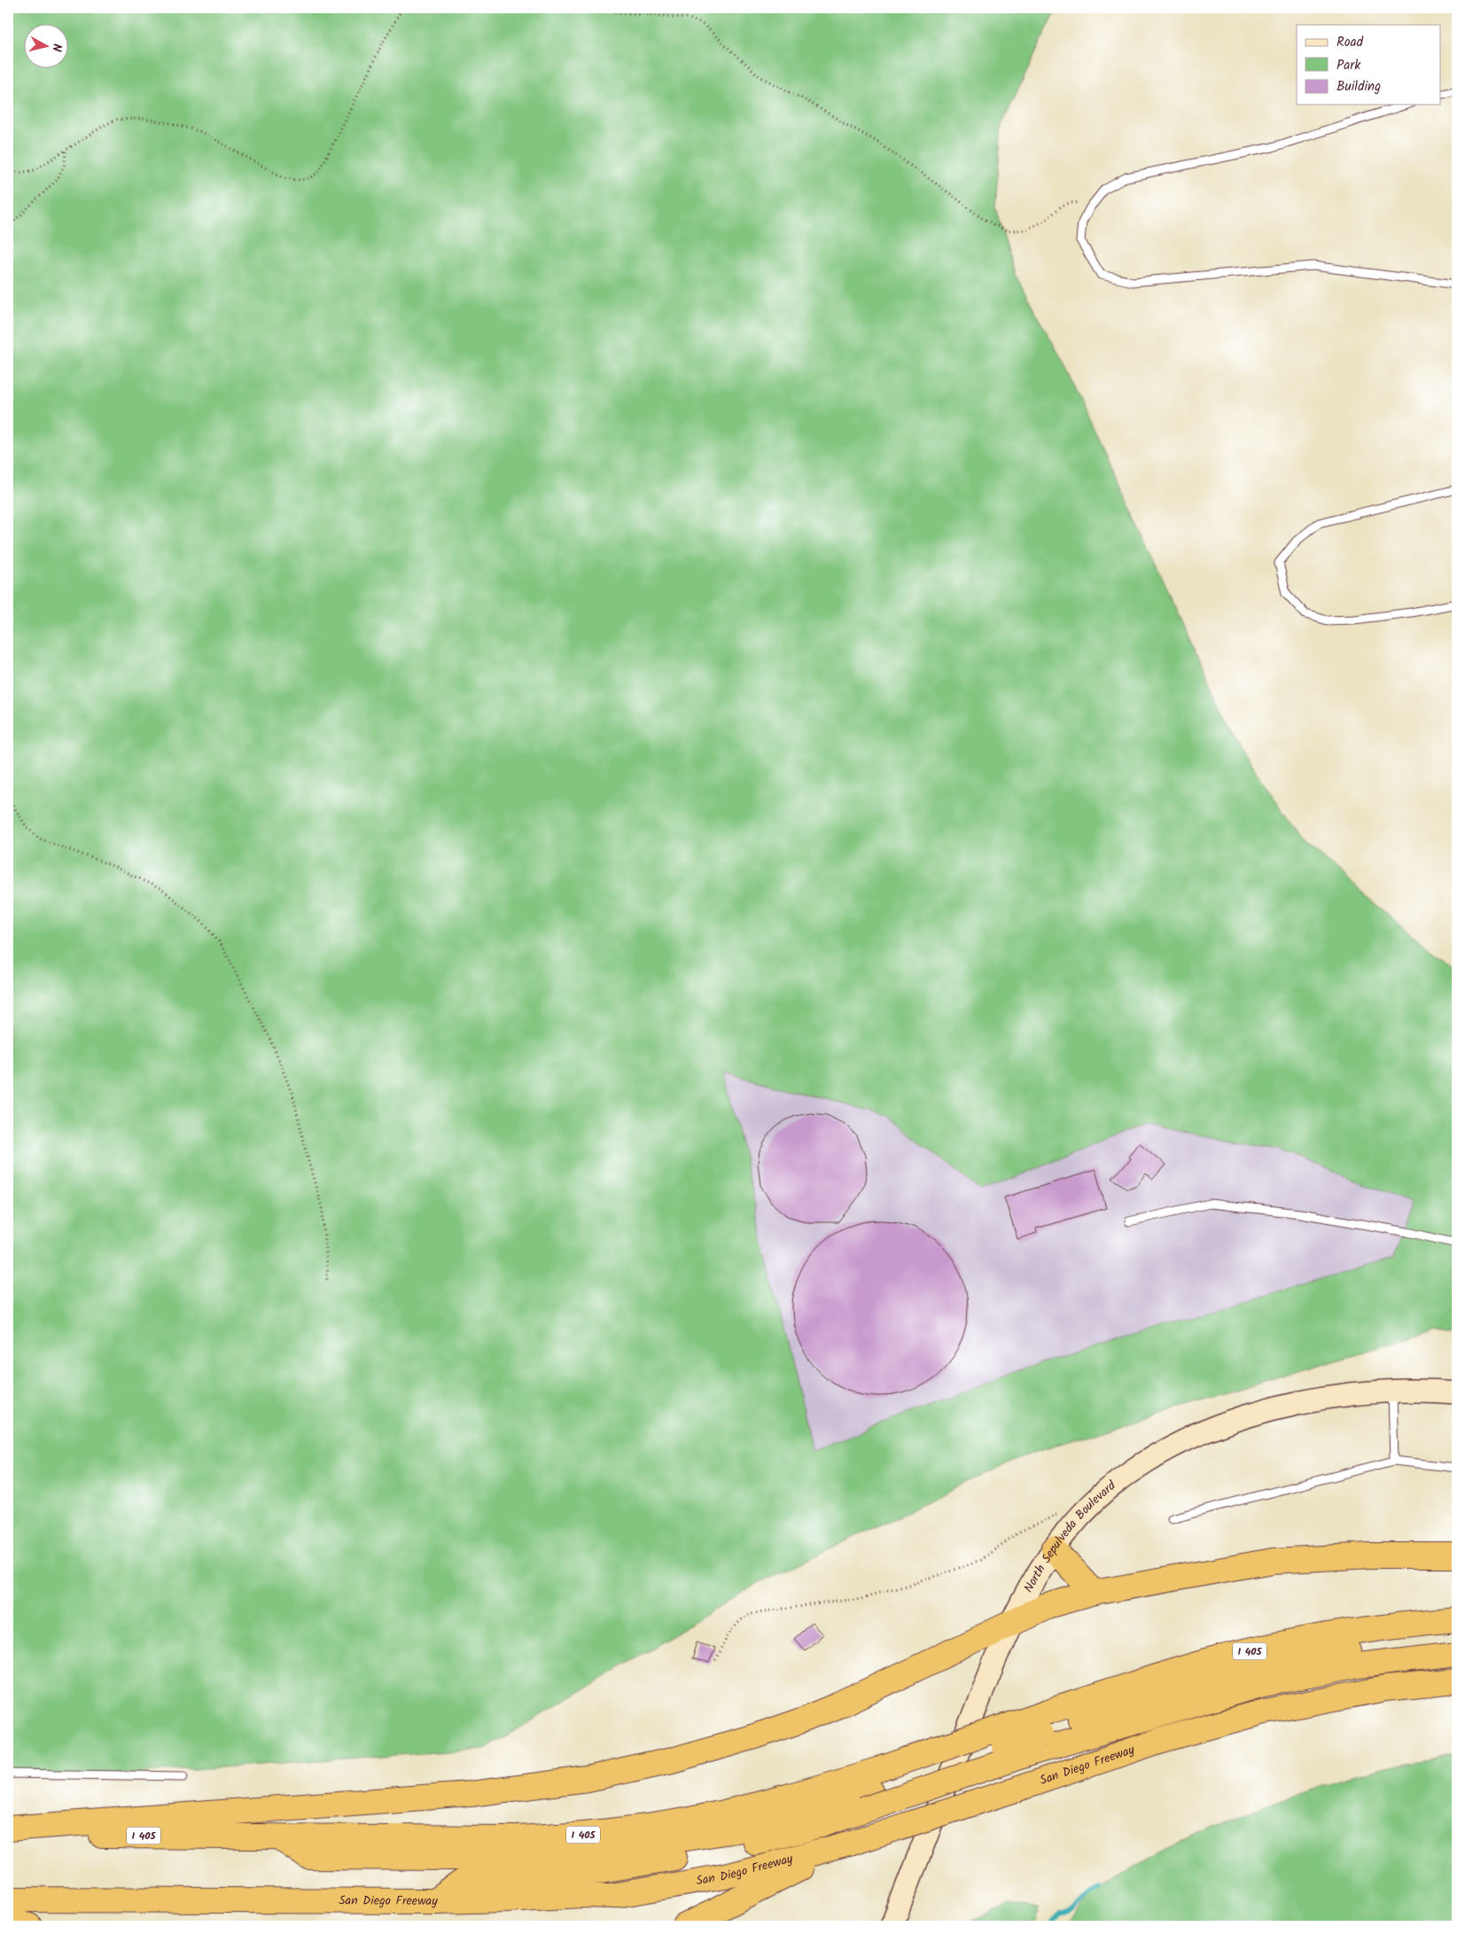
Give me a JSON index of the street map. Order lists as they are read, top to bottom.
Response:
{
  "streets": {
    "highway": ["I 405", "San Diego Freeway"],
    "main road": ["North Sepulveda Boulevard"]
  },
  "legend": ["Road", "Park", "Building"],
  "north": "right"
}
